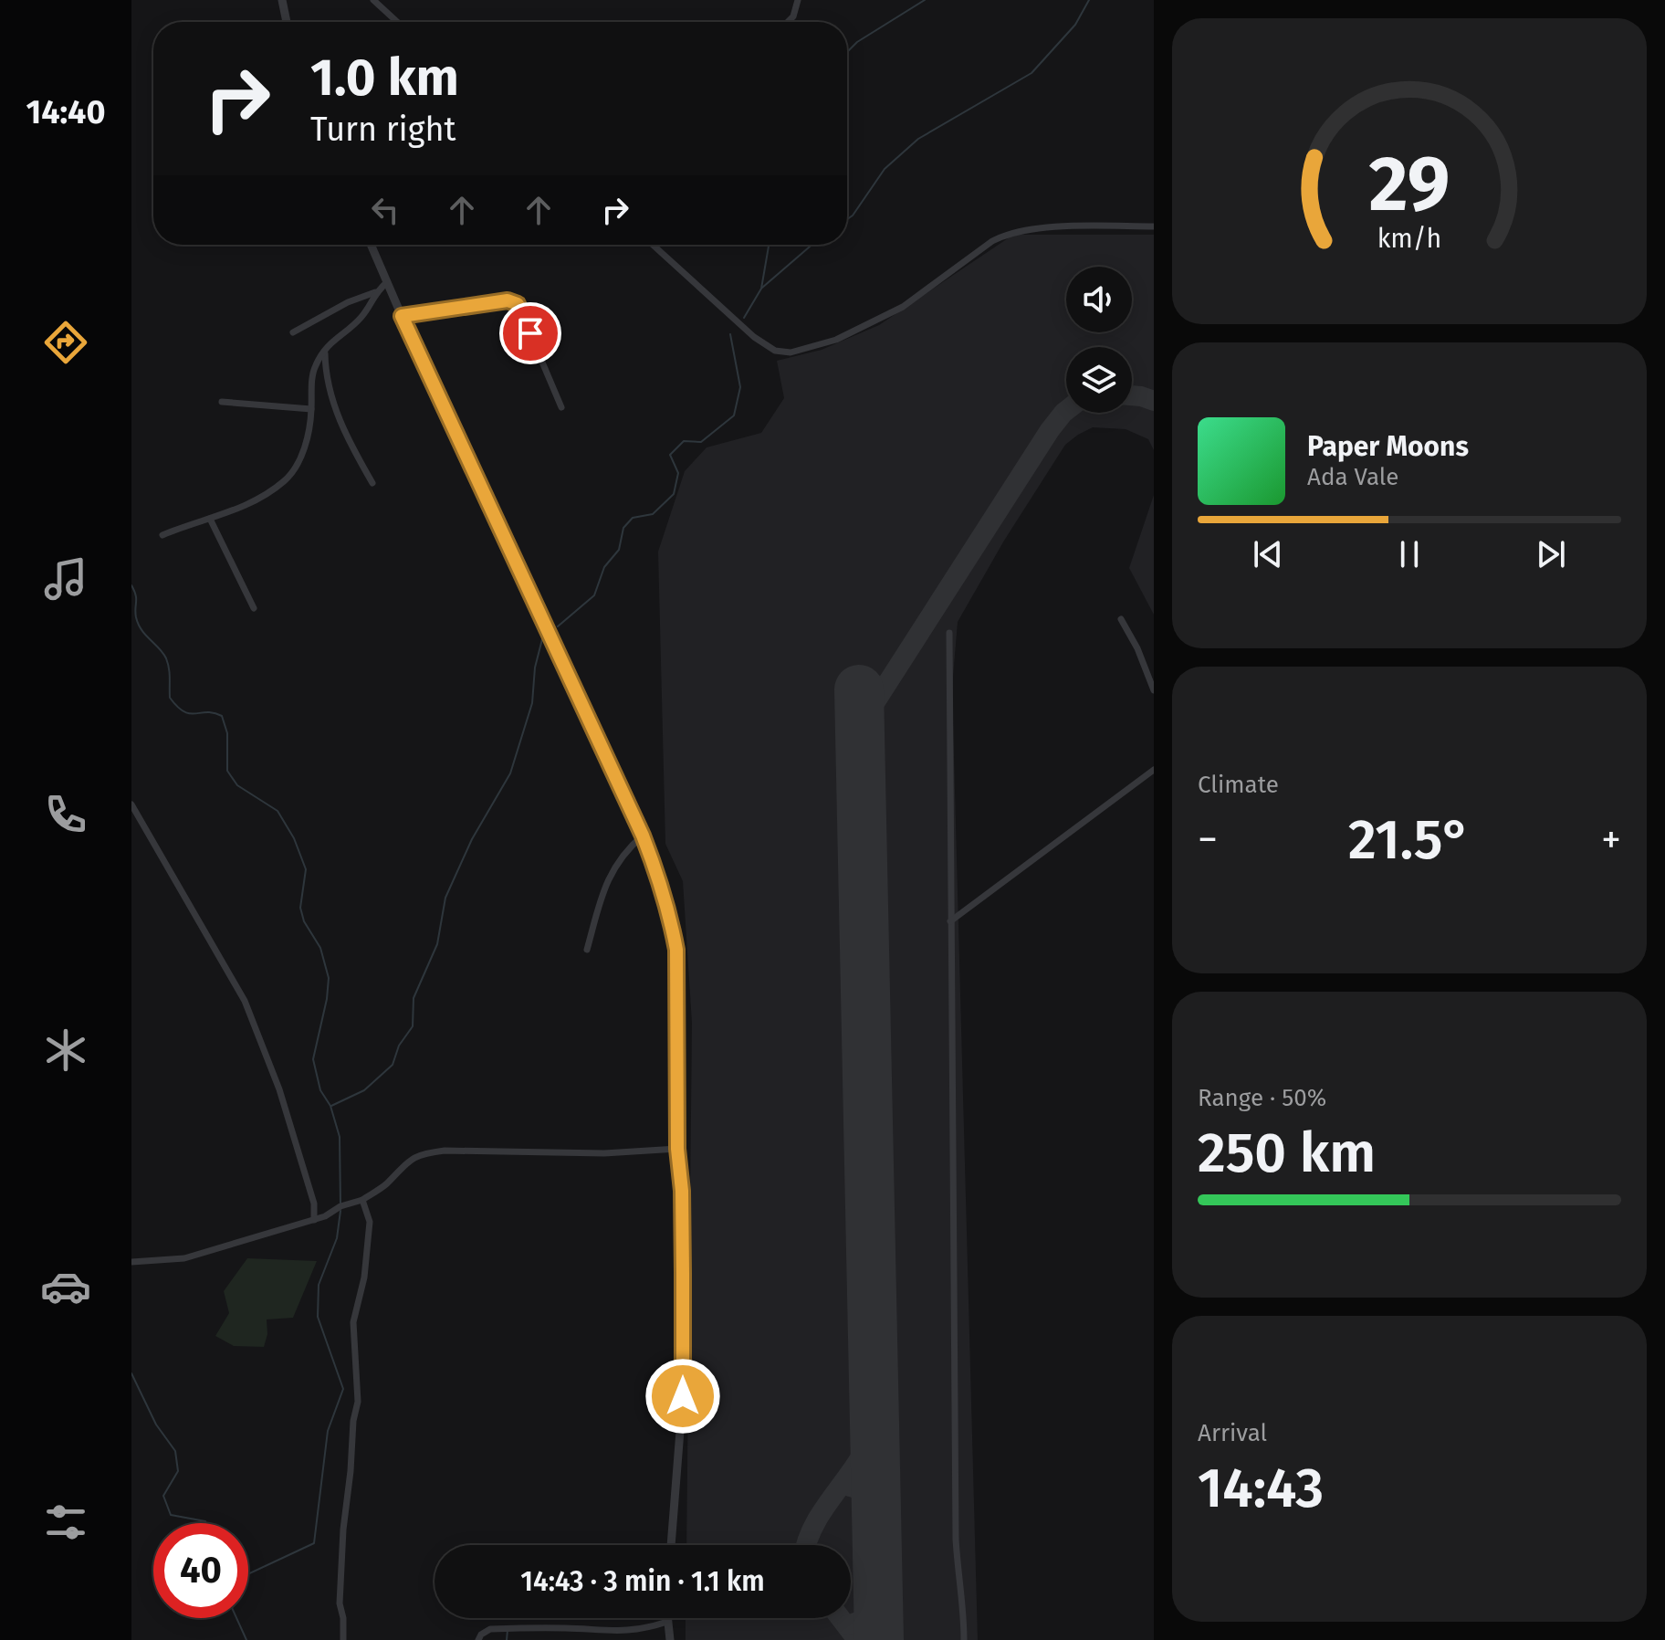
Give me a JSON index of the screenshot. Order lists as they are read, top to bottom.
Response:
{
  "page": {
    "tabs": "14:40",
    "turn": ["1.0 km", "Turn right"],
    "song": ["Paper Moons", "Ada Vale"],
    "tile": [
      "Climate",
      ["Range · 50%", "250 km"],
      ["Arrival", "14:43"]
    ],
    "heat": ["−", "21.5°", "+"],
    "limit": "40",
    "trip": "14:43 · 3 min · 1.1 km",
    "gauge": ["29", "km/h"]
  }
}
